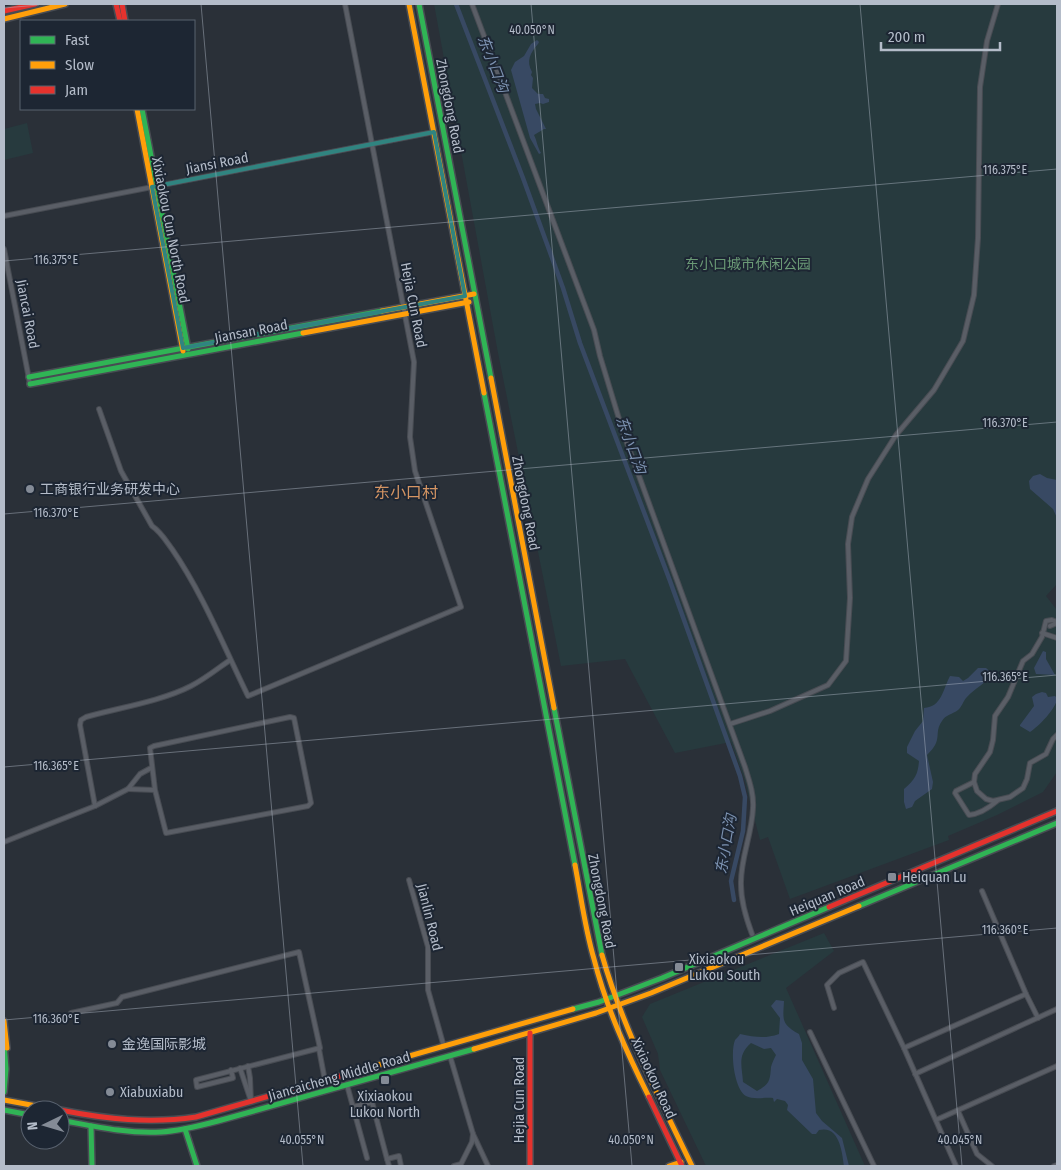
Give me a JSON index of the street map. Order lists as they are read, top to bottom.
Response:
{
  "streets": {
    "main road": [
      "Zhongdong Road",
      "Xixiaokou Cun North Road",
      "Hejia Cun Road",
      "Jiansan Road",
      "Heiquan Road",
      "Jiancaicheng Middle Road",
      "Xixiaokou Road"
    ],
    "street": ["Jiansi Road", "Jiancai Road", "Jianlin Road"]
  },
  "crossings": [
    ["Zhongdong Road", "Jiansi Road"],
    ["Zhongdong Road", "Jiansan Road"],
    ["Zhongdong Road", "Heiquan Road"],
    ["Zhongdong Road", "Jiancaicheng Middle Road"],
    ["Zhongdong Road", "Xixiaokou Road"],
    ["Jiansi Road", "Xixiaokou Cun North Road"],
    ["Jiansi Road", "Hejia Cun Road"],
    ["Xixiaokou Cun North Road", "Jiansan Road"],
    ["Hejia Cun Road", "Jiansan Road"],
    ["Hejia Cun Road", "Jiancaicheng Middle Road"],
    ["Jiancai Road", "Jiansan Road"],
    ["Heiquan Road", "Jiancaicheng Middle Road"],
    ["Heiquan Road", "Xixiaokou Road"],
    ["Jianlin Road", "Jiancaicheng Middle Road"],
    ["Jiancaicheng Middle Road", "Xixiaokou Road"]
  ],
  "districts": ["东小口村"],
  "water": ["东小口沟"],
  "parks": ["东小口城市休闲公园"],
  "places": {
    "other": ["工商银行业务研发中心", "金逸国际影城", "Xiabuxiabu"],
    "transit": ["Heiquan Lu", "Xixiaokou Lukou South", "Xixiaokou Lukou North"]
  },
  "legend": ["Fast", "Slow", "Jam"],
  "scale_bar": "200 m",
  "north": "left",
  "coordinates": [
    "40.050°N",
    "116.375°E",
    "116.370°E",
    "116.365°E",
    "116.360°E",
    "40.055°N",
    "40.045°N"
  ]
}
